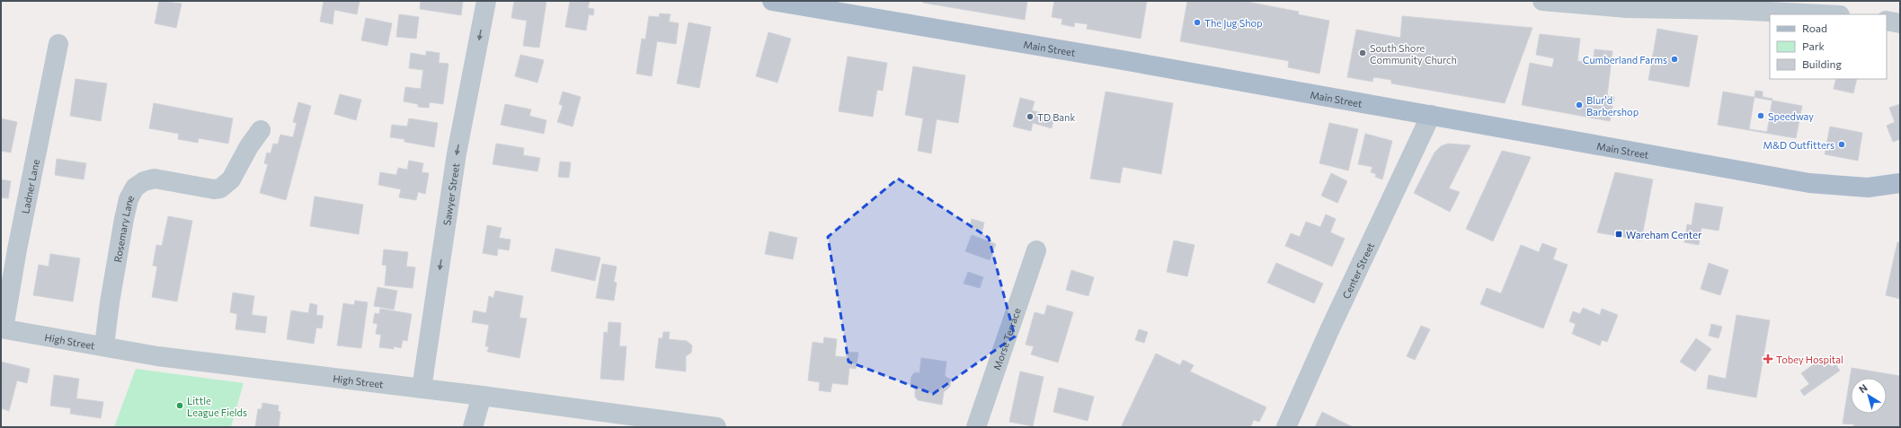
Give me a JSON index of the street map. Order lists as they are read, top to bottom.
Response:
{
  "streets": {
    "main road": ["Main Street"],
    "street": [
      "Ladner Lane",
      "Sawyer Street",
      "Rosemary Lane",
      "Center Street",
      "Morse Terrace",
      "High Street"
    ]
  },
  "crossings": [
    ["Main Street", "Center Street"],
    ["Ladner Lane", "High Street"],
    ["Sawyer Street", "High Street"],
    ["Rosemary Lane", "High Street"]
  ],
  "one_way": ["Sawyer Street"],
  "places": {
    "other": [
      "The Jug Shop",
      "South Shore Community Church",
      "Cumberland Farms",
      "Blur'd Barbershop",
      "Speedway",
      "TD Bank",
      "M&D Outfitters",
      "Little League Fields"
    ],
    "transit": ["Wareham Center"],
    "health": ["Tobey Hospital"]
  },
  "legend": ["Road", "Park", "Building"],
  "north": "top left"
}
